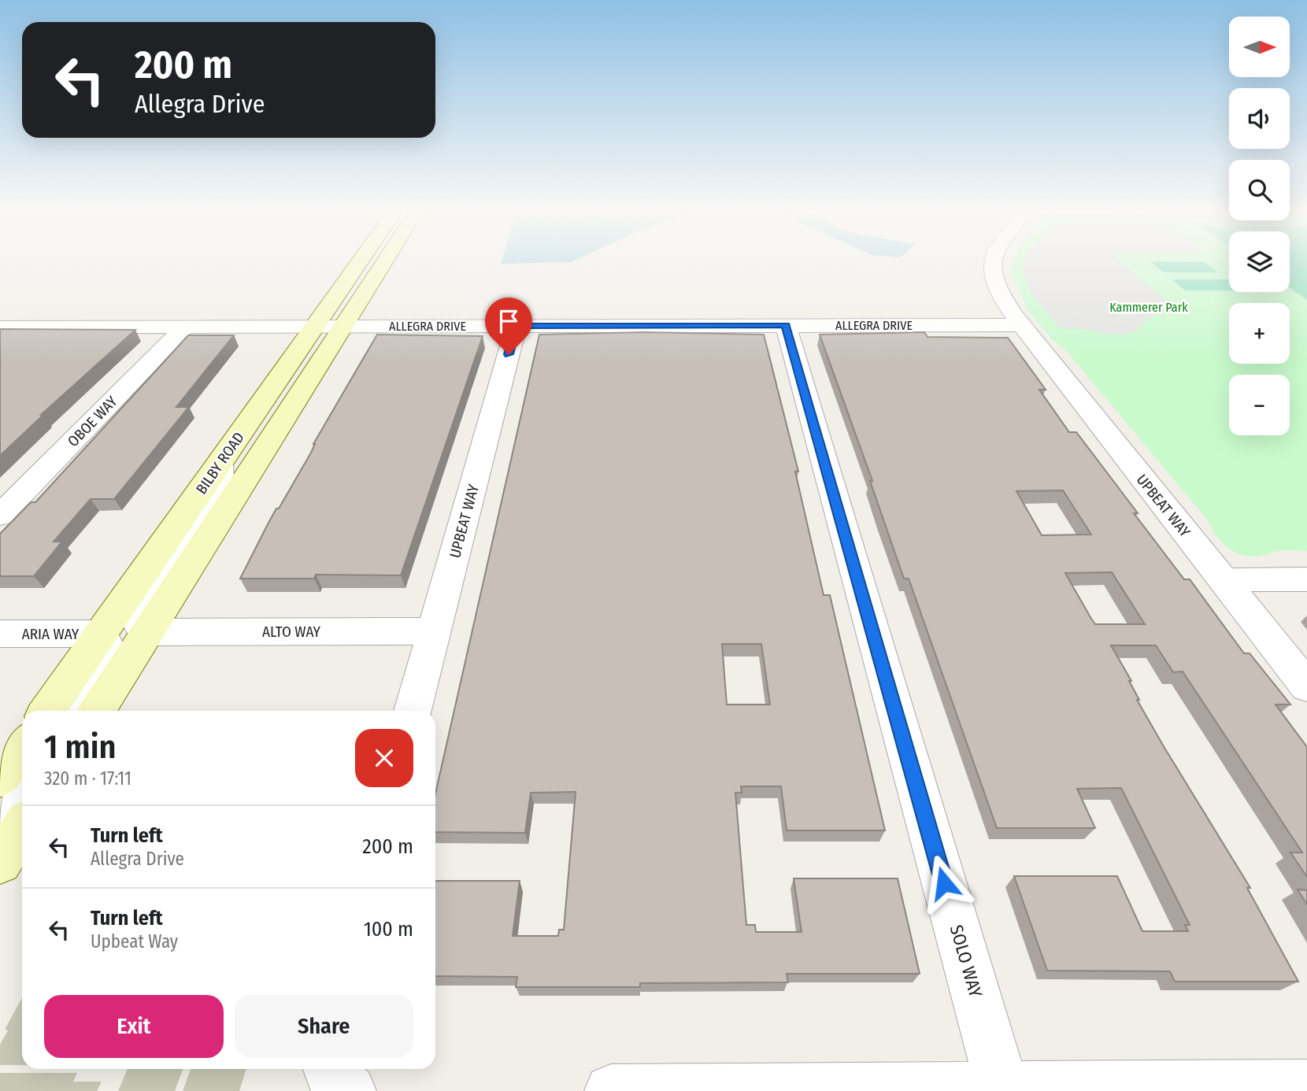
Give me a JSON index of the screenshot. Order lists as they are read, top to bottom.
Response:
{
  "streets": {
    "street": [
      "ALLEGRA DRIVE",
      "OBOE WAY",
      "BILBY ROAD",
      "UPBEAT WAY",
      "ALTO WAY",
      "ARIA WAY",
      "SOLO WAY"
    ]
  },
  "crossings": [
    ["ALLEGRA DRIVE", "OBOE WAY"],
    ["ALLEGRA DRIVE", "BILBY ROAD"],
    ["ALLEGRA DRIVE", "UPBEAT WAY"],
    ["ALLEGRA DRIVE", "SOLO WAY"],
    ["BILBY ROAD", "ALTO WAY"],
    ["BILBY ROAD", "ARIA WAY"],
    ["UPBEAT WAY", "ALTO WAY"]
  ],
  "parks": ["Kammerer Park"],
  "north": "right",
  "page": {
    "map_buttons": ["+", "−"],
    "turn": ["200 m", "Allegra Drive"],
    "heading": ["1 min", "320 m · 17:11"],
    "list": [
      {
        "name": "Turn left",
        "note": "Allegra Drive",
        "value": "200 m"
      },
      {
        "name": "Turn left",
        "note": "Upbeat Way",
        "value": "100 m"
      }
    ],
    "buttons": ["Exit", "Share"]
  }
}
